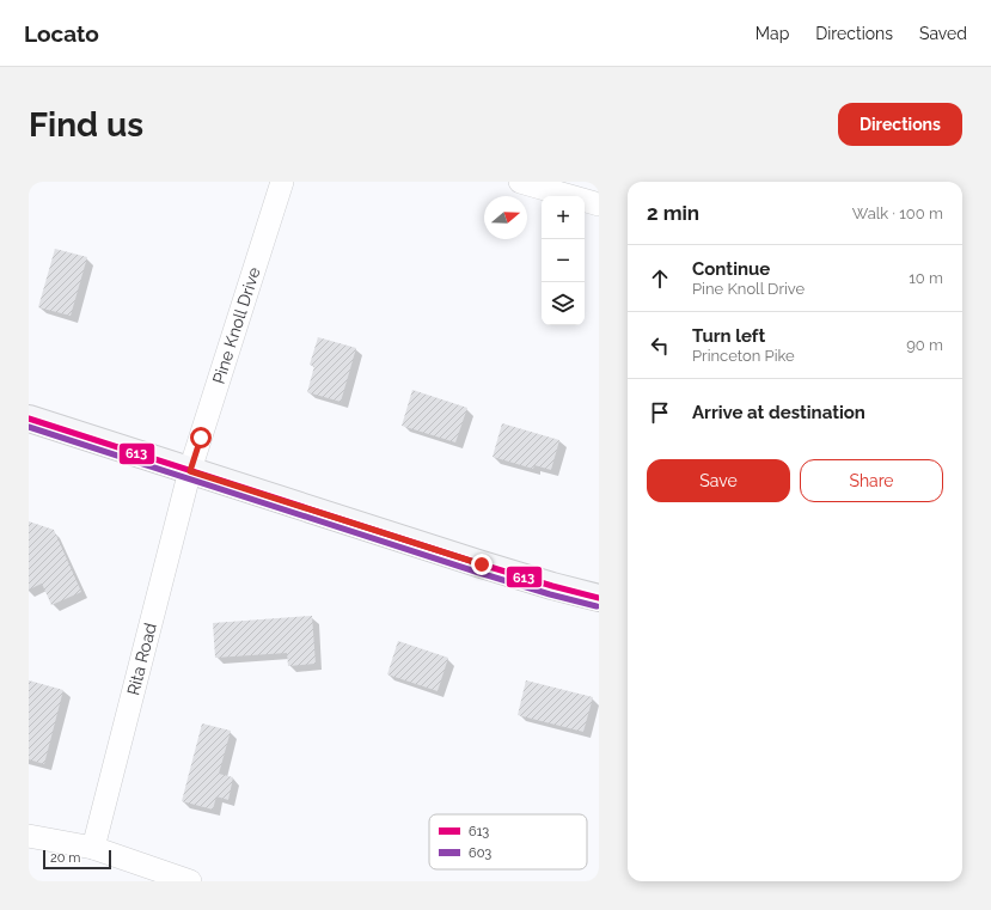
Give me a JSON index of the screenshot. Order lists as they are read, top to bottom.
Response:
{
  "streets": {
    "street": ["Pine Knoll Drive", "Rita Road"]
  },
  "crossings": [
    ["Pine Knoll Drive", "Rita Road"]
  ],
  "lines": ["transit line 613", "transit line 603"],
  "legend": ["613", "603"],
  "scale_bar": "20 m",
  "north": "right",
  "page": {
    "header": "Locato",
    "nav": ["Map", "Directions", "Saved"],
    "buttons": [
      "Directions",
      ["Save", "Share"]
    ],
    "title": "Find us",
    "heading": ["2 min", "Walk · 100 m"],
    "map_buttons": ["+", "−"],
    "list": [
      ["Continue", "Pine Knoll Drive", "10 m"],
      ["Turn left", "Princeton Pike", "90 m"],
      "Arrive at destination"
    ],
    "scale": "20 m"
  }
}
